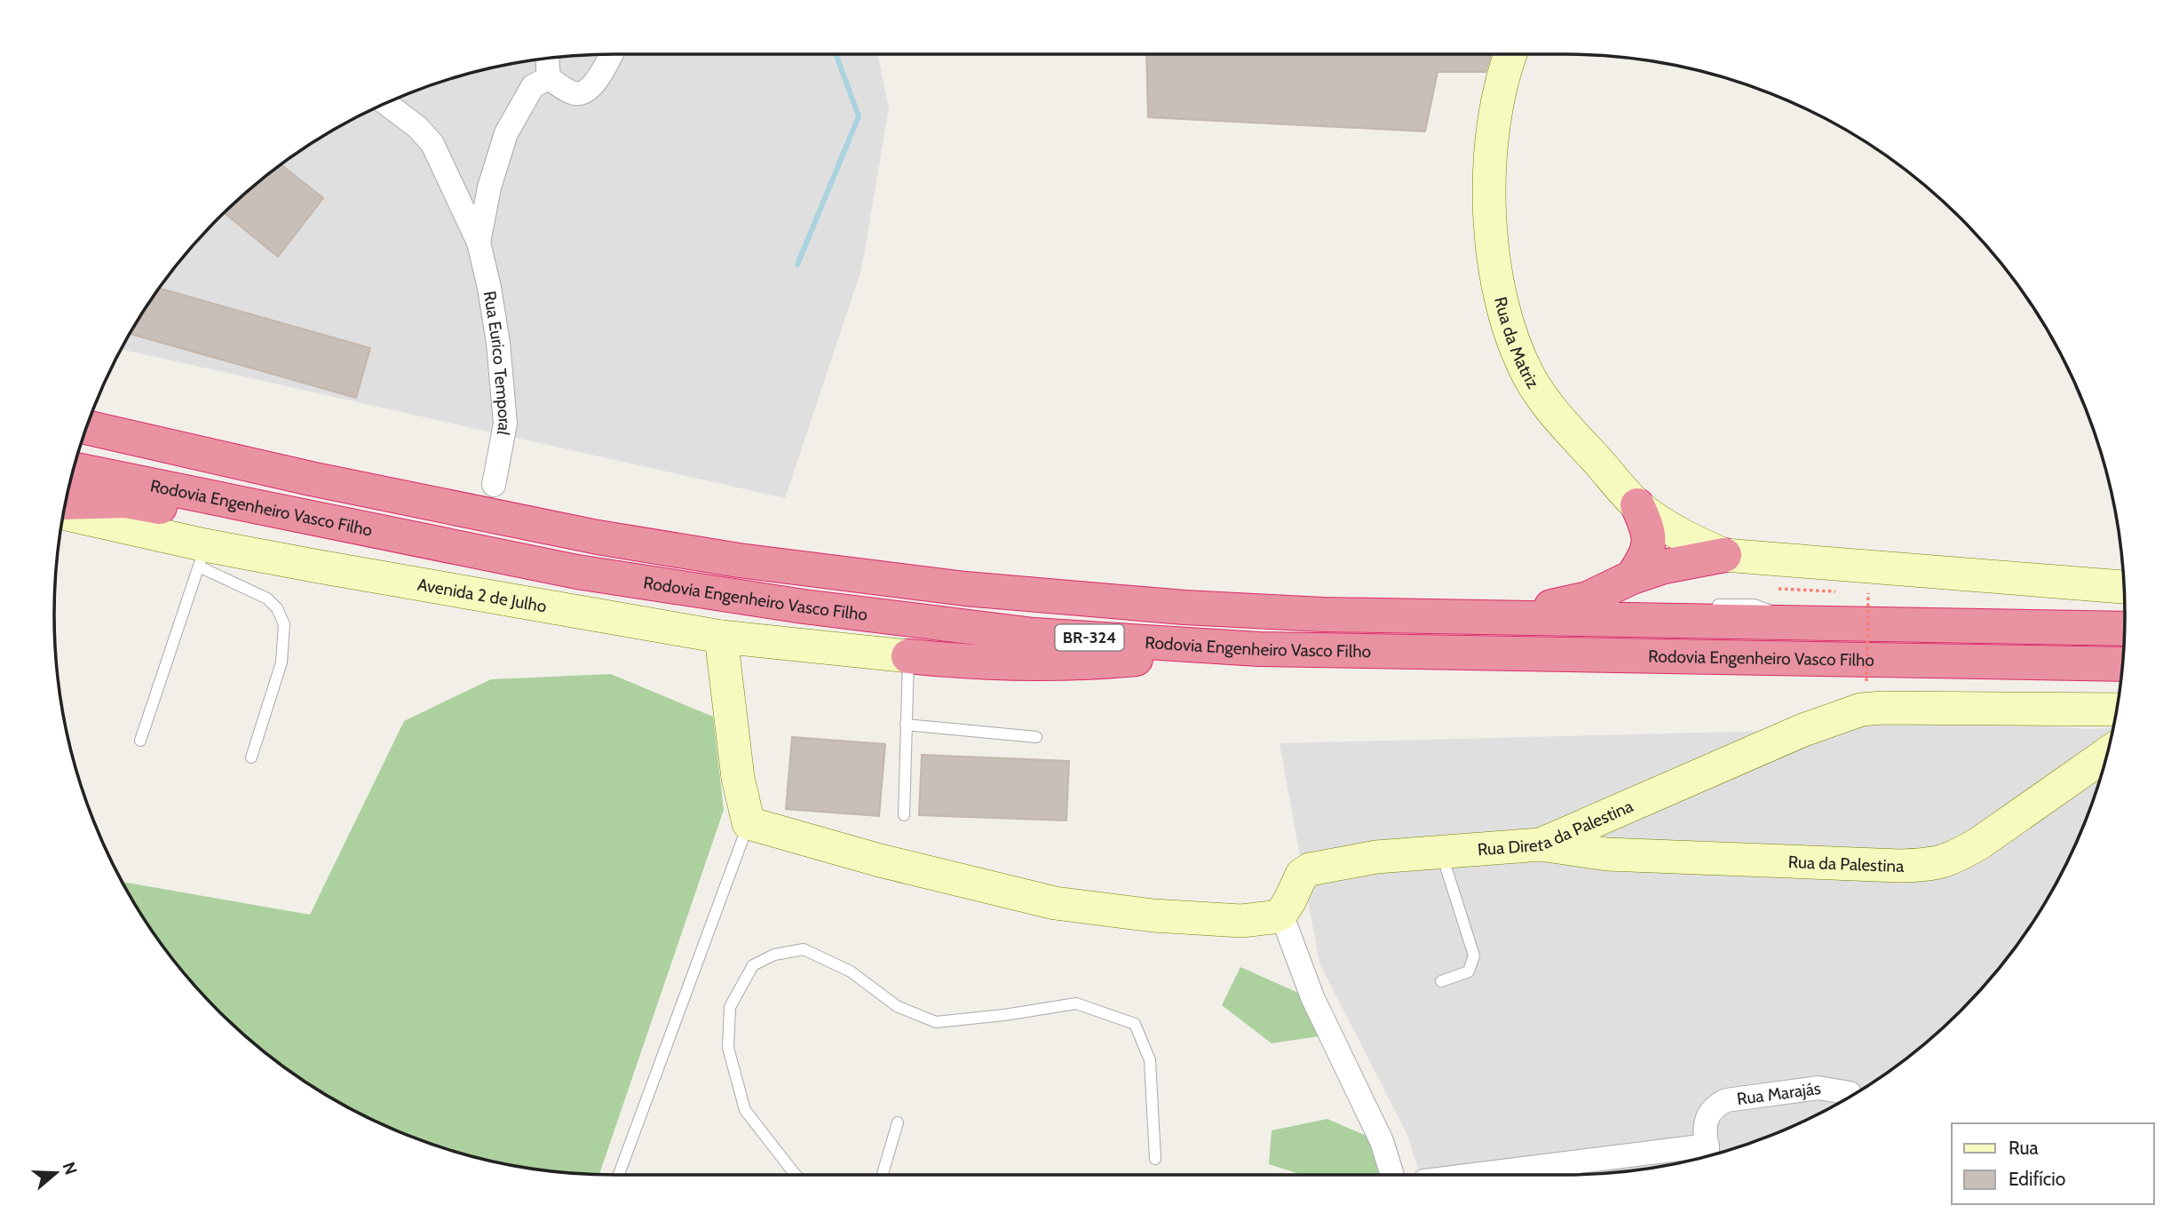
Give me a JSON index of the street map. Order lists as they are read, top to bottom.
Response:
{
  "streets": {
    "highway": ["Rodovia Engenheiro Vasco Filho", "BR-324"],
    "main road": [
      "Rua da Matriz",
      "Avenida 2 de Julho",
      "Rua Direta da Palestina",
      "Rua da Palestina"
    ],
    "street": ["Rua Eurico Temporal", "Rua Marajás"]
  },
  "crossings": [
    ["Rua Direta da Palestina", "Rua da Palestina"]
  ],
  "legend": ["Rua", "Edifício"],
  "north": "right"
}
